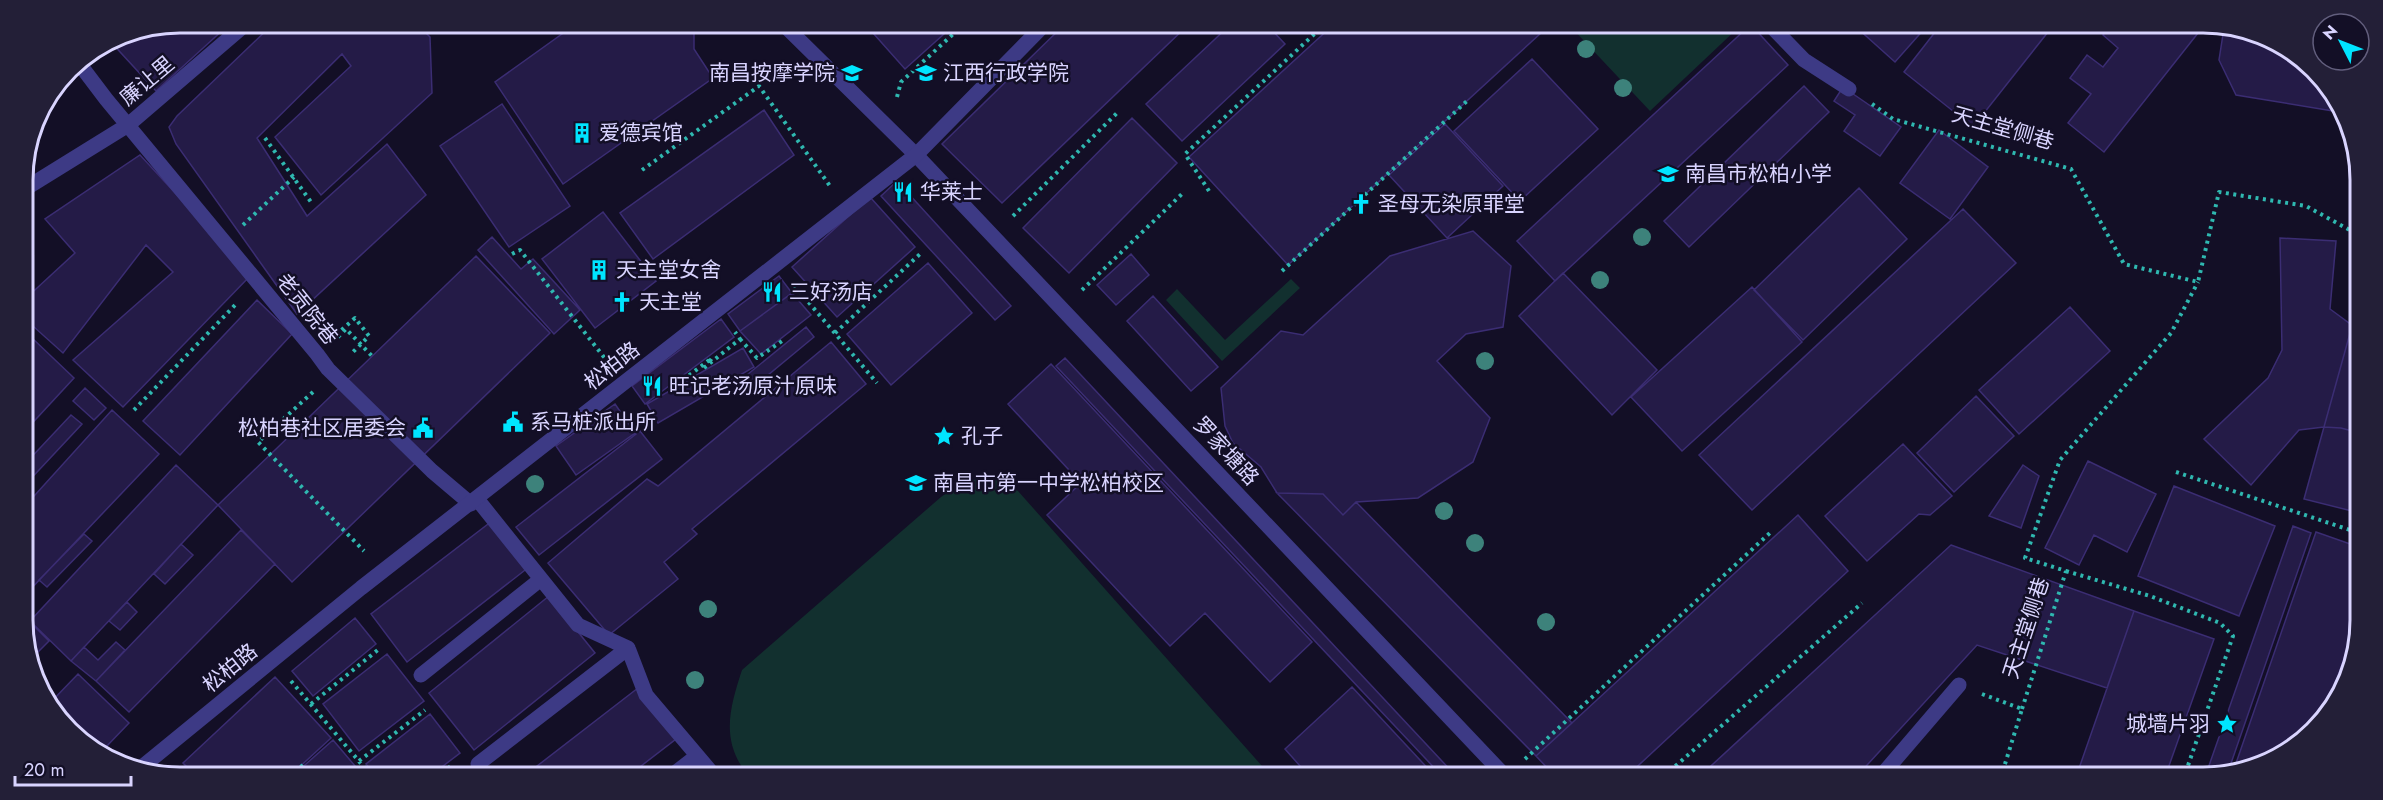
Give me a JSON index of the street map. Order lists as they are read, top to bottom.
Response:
{
  "streets": {
    "street": [
      "廉让里",
      "老贡院巷",
      "松柏路",
      "罗家塘路"
    ],
    "path": ["天主堂侧巷"]
  },
  "crossings": [
    ["廉让里", "老贡院巷"],
    ["老贡院巷", "松柏路"],
    ["松柏路", "罗家塘路"]
  ],
  "places": {
    "school or university": [
      "南昌按摩学院",
      "江西行政学院",
      "南昌市松柏小学",
      "南昌市第一中学松柏校区"
    ],
    "building": ["爱德宾馆", "天主堂女舍"],
    "restaurant": ["华莱士", "三好汤店", "旺记老汤原汁原味"],
    "church": ["圣母无染原罪堂", "天主堂"],
    "public building": ["系马桩派出所", "松柏巷社区居委会"],
    "place": ["孔子", "城墙片羽"]
  },
  "scale_bar": "20 m",
  "north": "top left"
}
